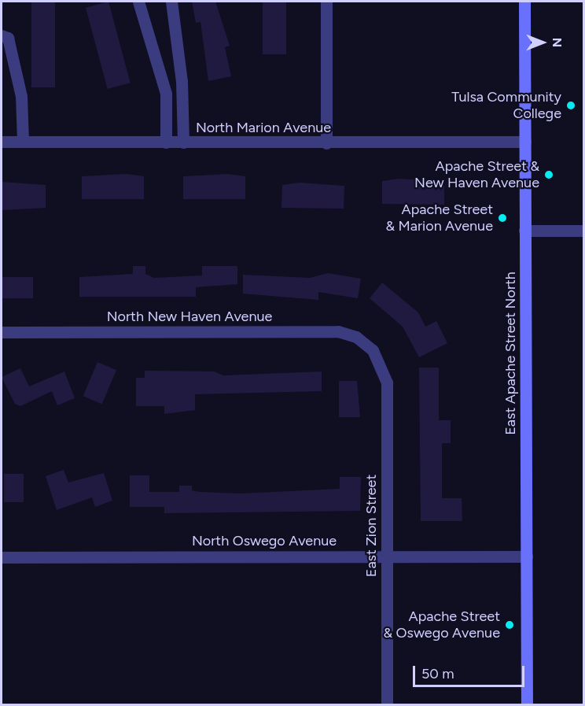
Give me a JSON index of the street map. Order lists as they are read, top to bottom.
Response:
{
  "streets": {
    "main road": ["East Apache Street North"],
    "street": [
      "North Marion Avenue",
      "North New Haven Avenue",
      "East Zion Street",
      "North Oswego Avenue"
    ]
  },
  "crossings": [
    ["North Marion Avenue", "East Apache Street North"],
    ["North New Haven Avenue", "East Zion Street"],
    ["East Apache Street North", "North Oswego Avenue"],
    ["East Zion Street", "North Oswego Avenue"]
  ],
  "places": [
    "Tulsa Community College",
    "Apache Street & New Haven Avenue",
    "Apache Street & Marion Avenue",
    "Apache Street & Oswego Avenue"
  ],
  "scale_bar": "50 m",
  "north": "right"
}
